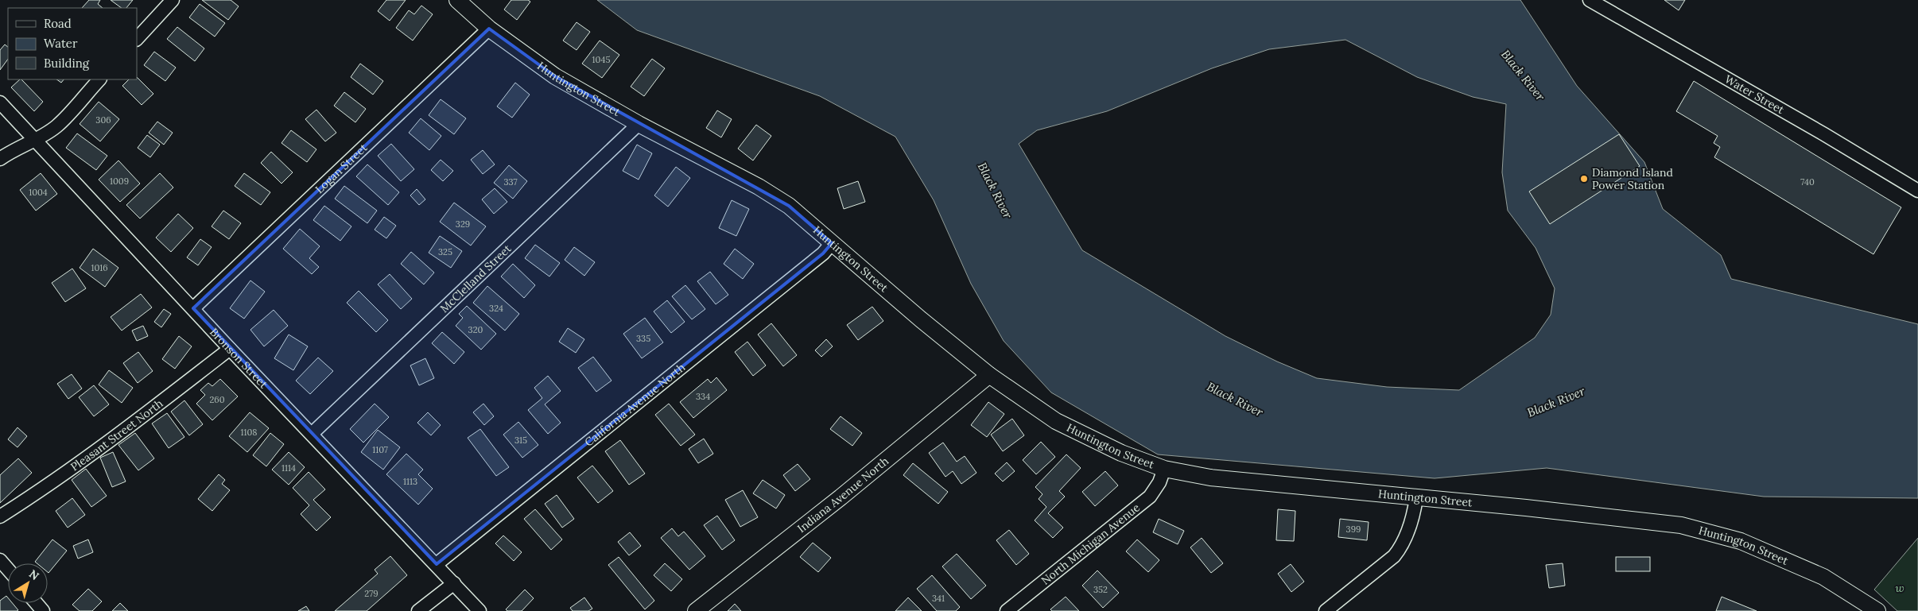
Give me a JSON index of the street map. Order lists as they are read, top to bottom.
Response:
{
  "streets": {
    "street": [
      "Huntington Street",
      "Water Street",
      "Logan Street",
      "McClelland Street",
      "Bronson Street",
      "California Avenue North",
      "Pleasant Street North",
      "Indiana Avenue North",
      "North Michigan Avenue"
    ]
  },
  "crossings": [
    ["Huntington Street", "Logan Street"],
    ["Huntington Street", "McClelland Street"],
    ["Huntington Street", "California Avenue North"],
    ["Huntington Street", "Indiana Avenue North"],
    ["Huntington Street", "North Michigan Avenue"],
    ["Logan Street", "Bronson Street"],
    ["McClelland Street", "Bronson Street"],
    ["Bronson Street", "California Avenue North"],
    ["Bronson Street", "Pleasant Street North"]
  ],
  "water": ["Black River"],
  "parks": ["w"],
  "places": ["Diamond Island Power Station"],
  "house_numbers": [
    "1045",
    "306",
    "1009",
    "337",
    "740",
    "1004",
    "329",
    "325",
    "1016",
    "324",
    "320",
    "335",
    "334",
    "260",
    "1108",
    "315",
    "1107",
    "1114",
    "1113",
    "399",
    "352",
    "279",
    "341"
  ],
  "legend": ["Road", "Water", "Building"],
  "north": "top right"
}
